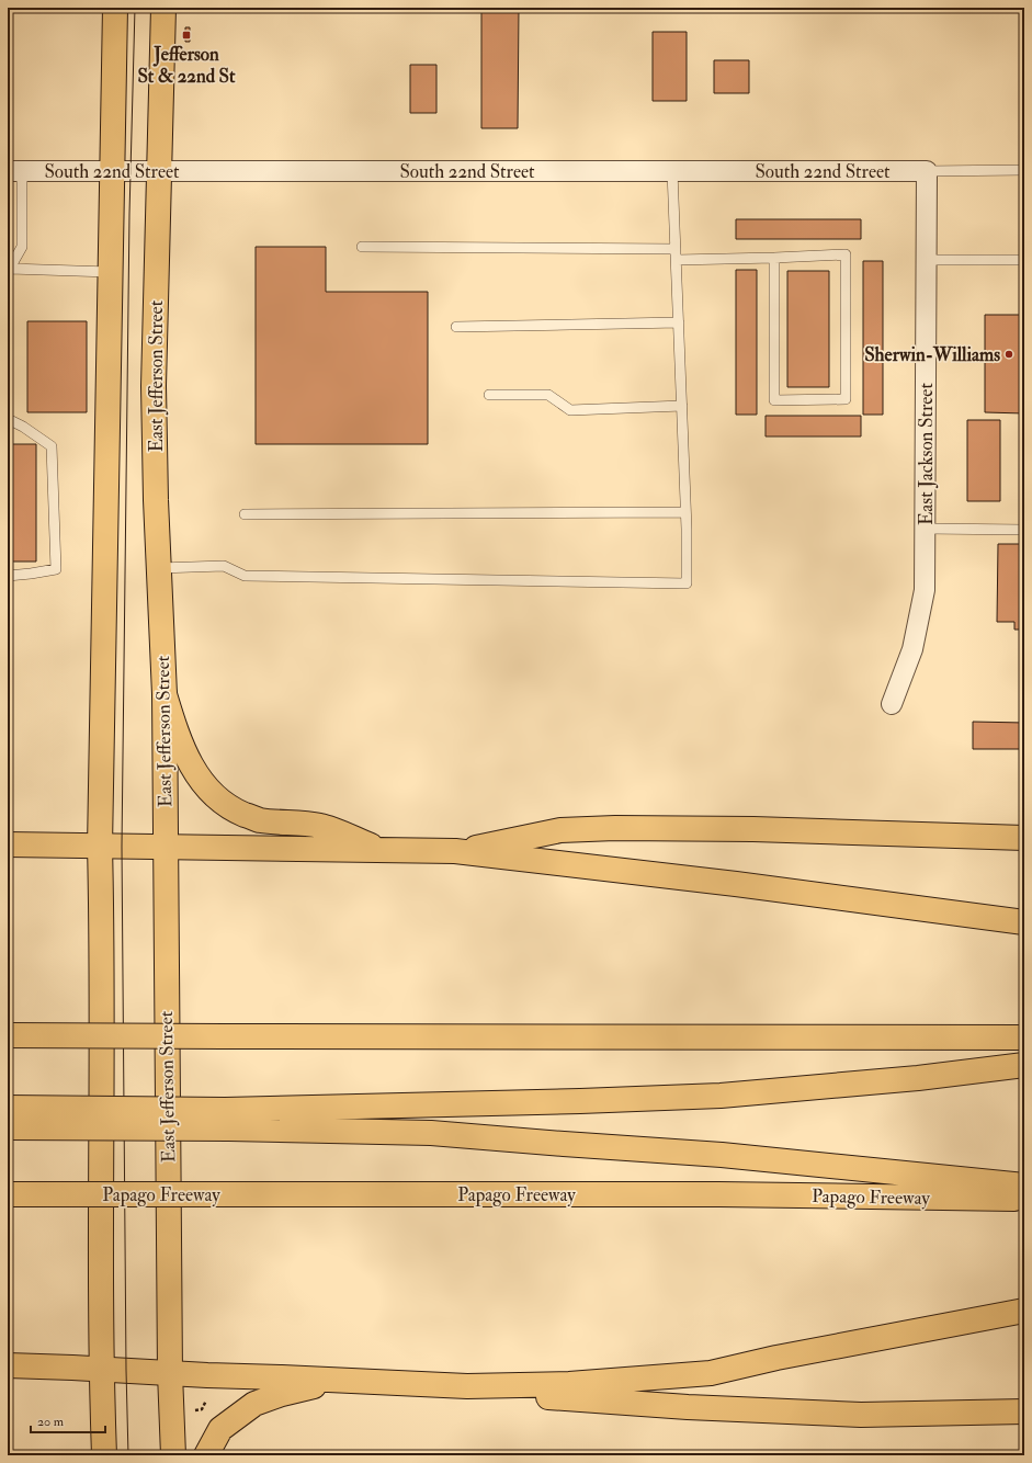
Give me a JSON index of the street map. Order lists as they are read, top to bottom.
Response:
{
  "streets": {
    "main road": ["East Jefferson Street", "Papago Freeway"],
    "street": ["South 22nd Street", "East Jackson Street"]
  },
  "crossings": [
    ["South 22nd Street", "East Jefferson Street"],
    ["South 22nd Street", "East Jackson Street"]
  ],
  "places": {
    "transit": ["Jefferson St & 22nd St"],
    "other": ["Sherwin-Williams"]
  },
  "scale_bar": "20 m"
}
